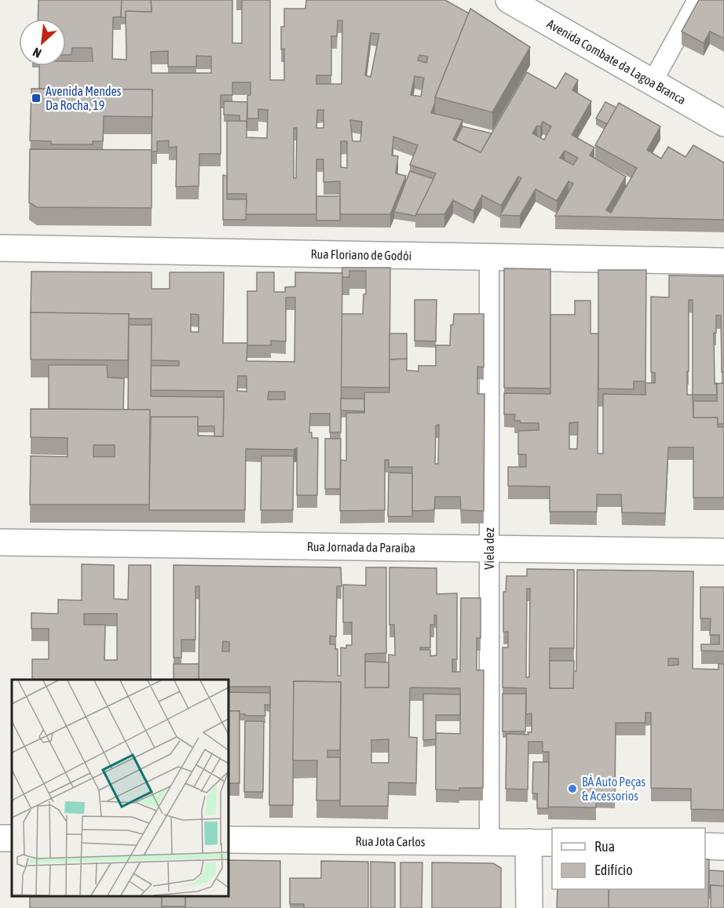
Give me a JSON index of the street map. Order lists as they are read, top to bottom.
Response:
{
  "streets": {
    "street": [
      "Avenida Combate da Lagoa Branca",
      "Rua Floriano de Godói",
      "Rua Jornada da Paraiba",
      "Rua Jota Carlos"
    ],
    "lane": ["Viela dez"]
  },
  "crossings": [
    ["Rua Floriano de Godói", "Viela dez"],
    ["Rua Jornada da Paraiba", "Viela dez"],
    ["Viela dez", "Rua Jota Carlos"]
  ],
  "places": {
    "transit": ["Avenida Mendes Da Rocha, 19"],
    "other": ["BÁ Auto Peças & Acessorios"]
  },
  "legend": ["Rua", "Edifício"],
  "north": "bottom left"
}
